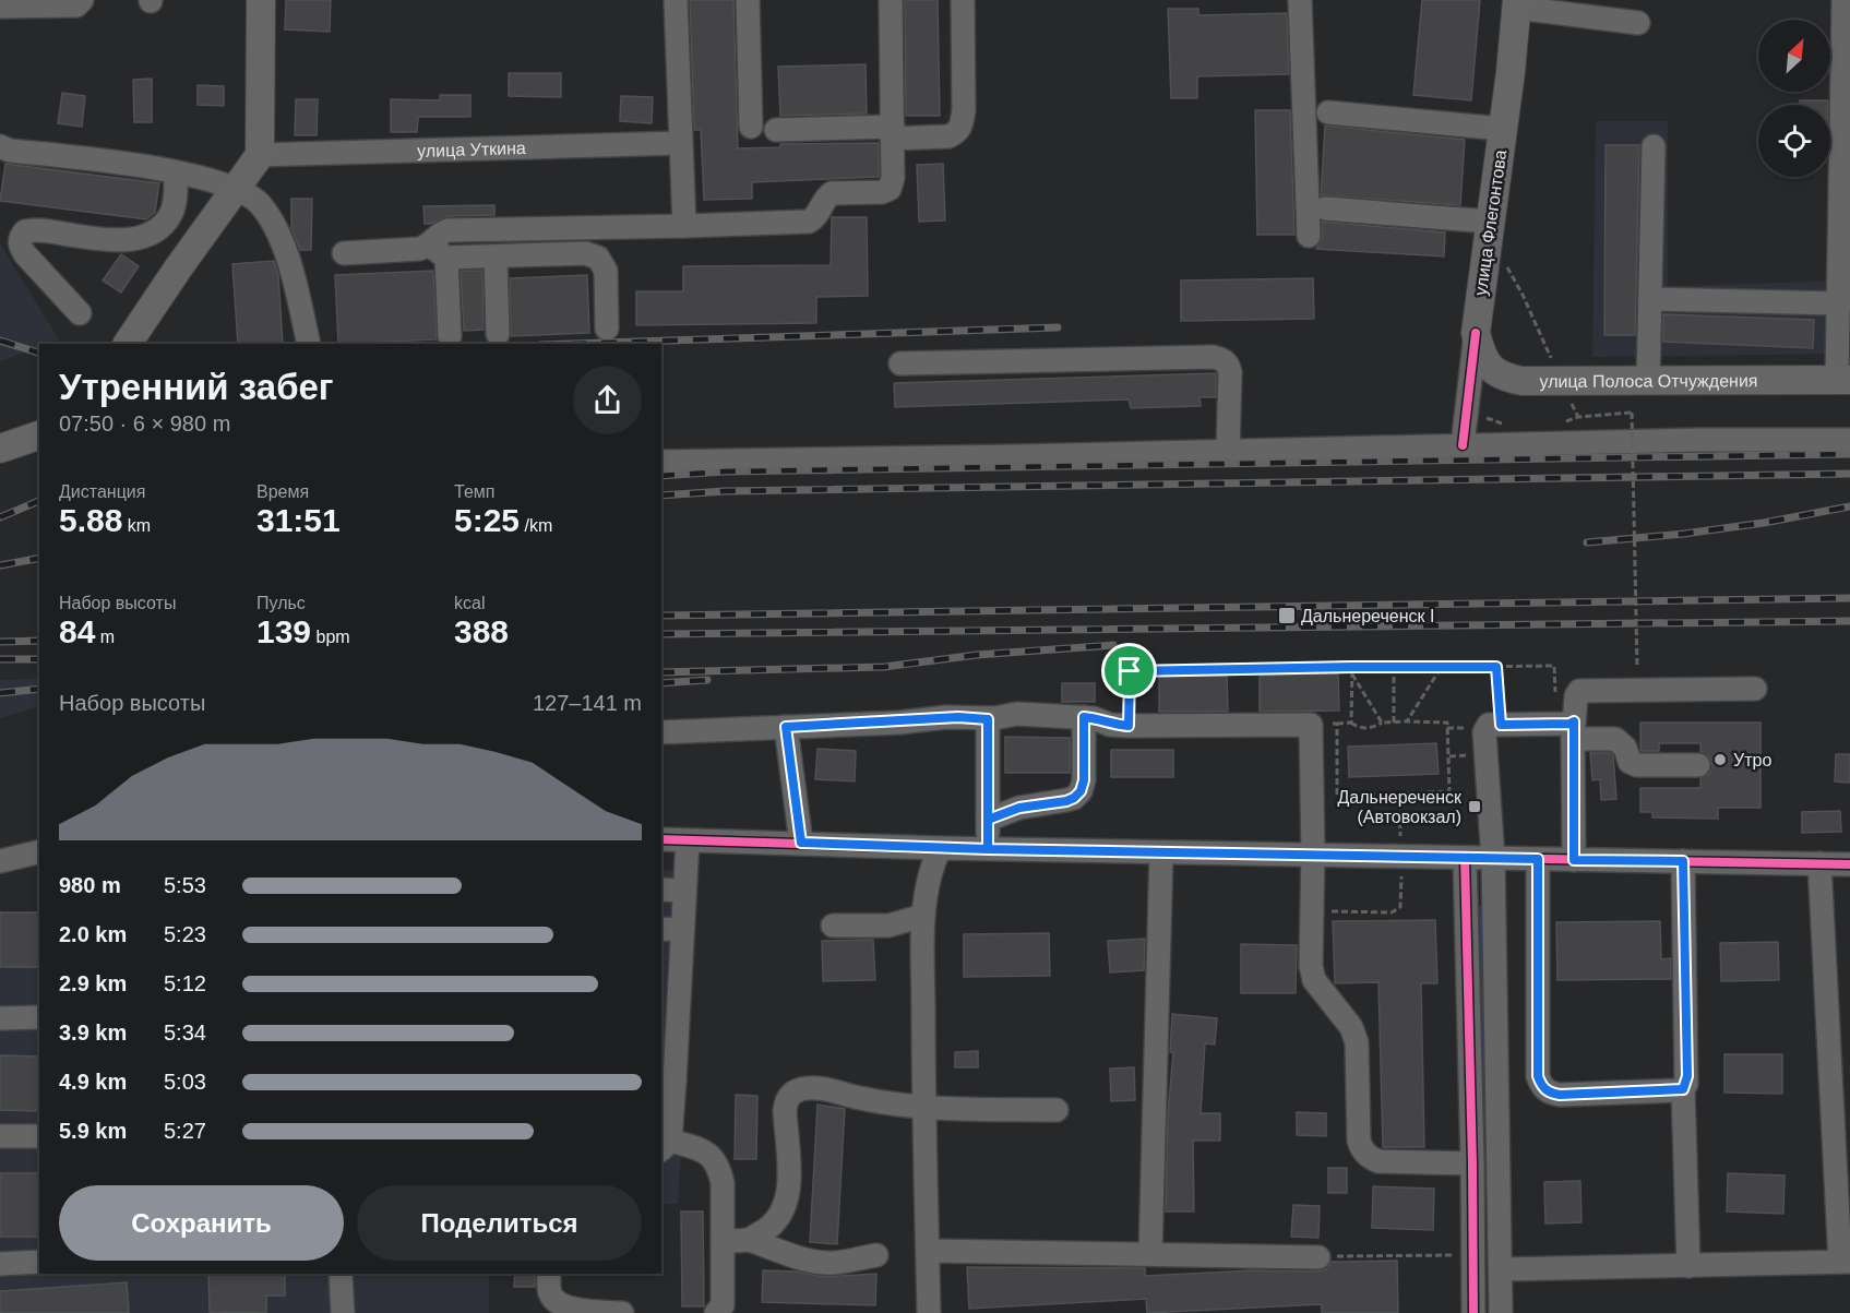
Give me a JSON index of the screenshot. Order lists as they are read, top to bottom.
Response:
{
  "streets": {
    "main road": ["улица Флегонтова", "улица Полоса Отчуждения"],
    "street": ["улица Уткина"]
  },
  "crossings": [
    ["улица Флегонтова", "улица Полоса Отчуждения"]
  ],
  "places": {
    "transit": ["Дальнереченск I", "Дальнереченск (Автовокзал)"],
    "other": ["Утро"]
  },
  "north": "top right",
  "page": {
    "heading": ["Утренний забег", "07:50 · 6 × 980 m"],
    "stats": [
      ["Дистанция", "5.88 km"],
      ["Время", "31:51"],
      ["Темп", "5:25 /km"],
      ["Набор высоты", "84 m"],
      ["Пульс", "139 bpm"],
      ["kcal", "388"]
    ],
    "chart": ["Набор высоты", "127–141 m"],
    "list": [
      {
        "name": "980 m",
        "note": "5:53"
      },
      {
        "name": "2.0 km",
        "note": "5:23"
      },
      {
        "name": "2.9 km",
        "note": "5:12"
      },
      {
        "name": "3.9 km",
        "note": "5:34"
      },
      {
        "name": "4.9 km",
        "note": "5:03"
      },
      {
        "name": "5.9 km",
        "note": "5:27"
      }
    ],
    "buttons": ["Сохранить", "Поделиться"]
  }
}
